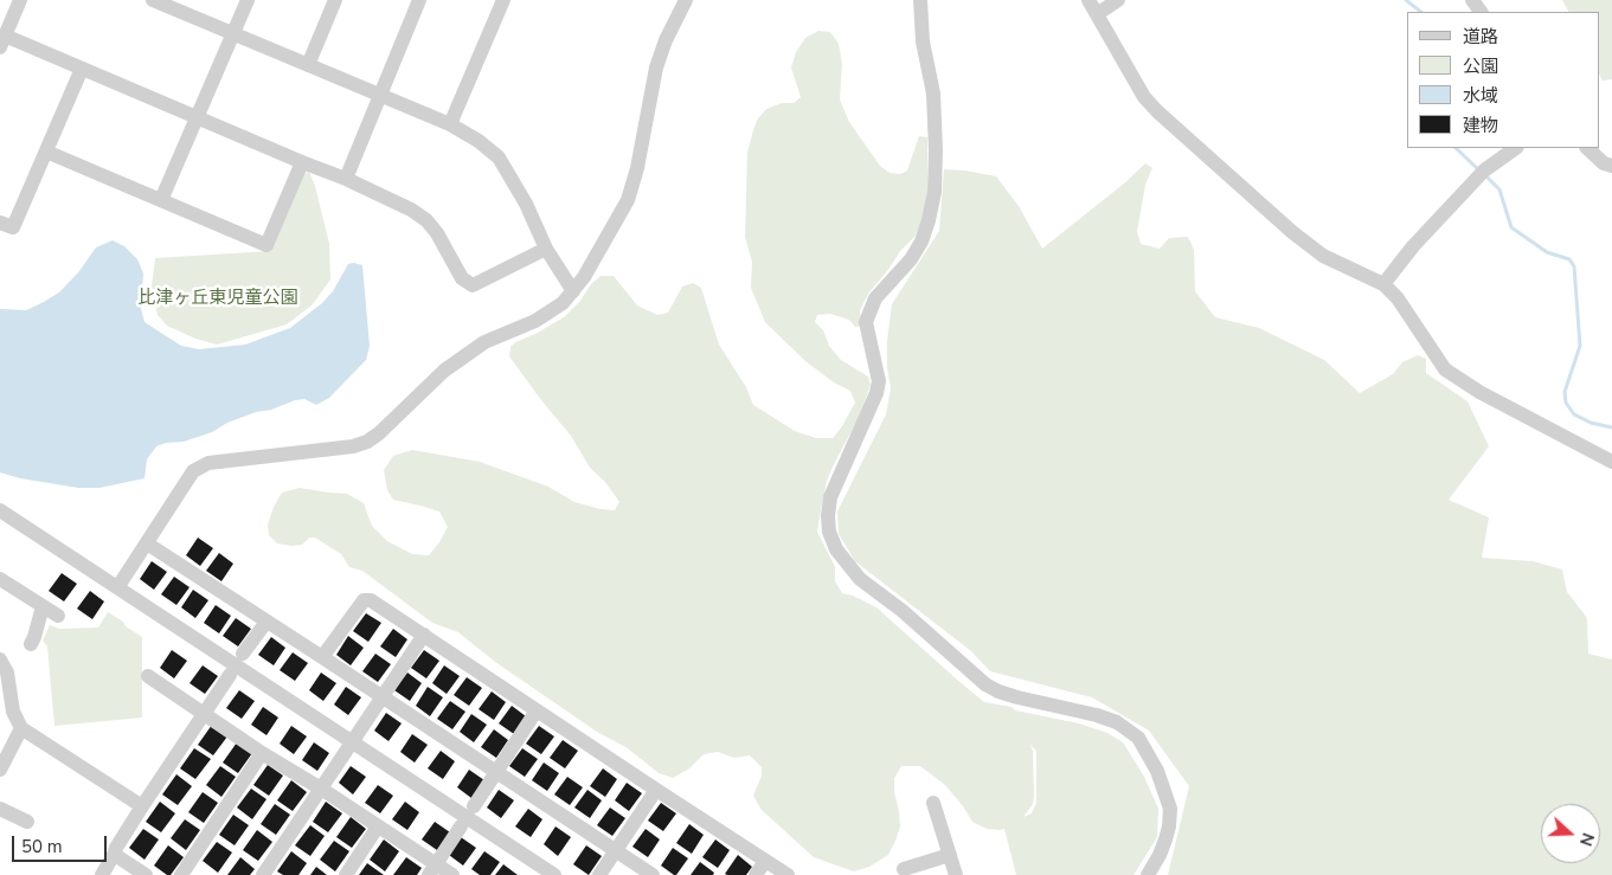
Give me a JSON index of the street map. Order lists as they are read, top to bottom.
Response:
{
  "parks": ["比津ヶ丘東児童公園"],
  "legend": [
    "道路",
    "公園",
    "水域",
    "建物"
  ],
  "scale_bar": "50 m",
  "north": "right"
}
